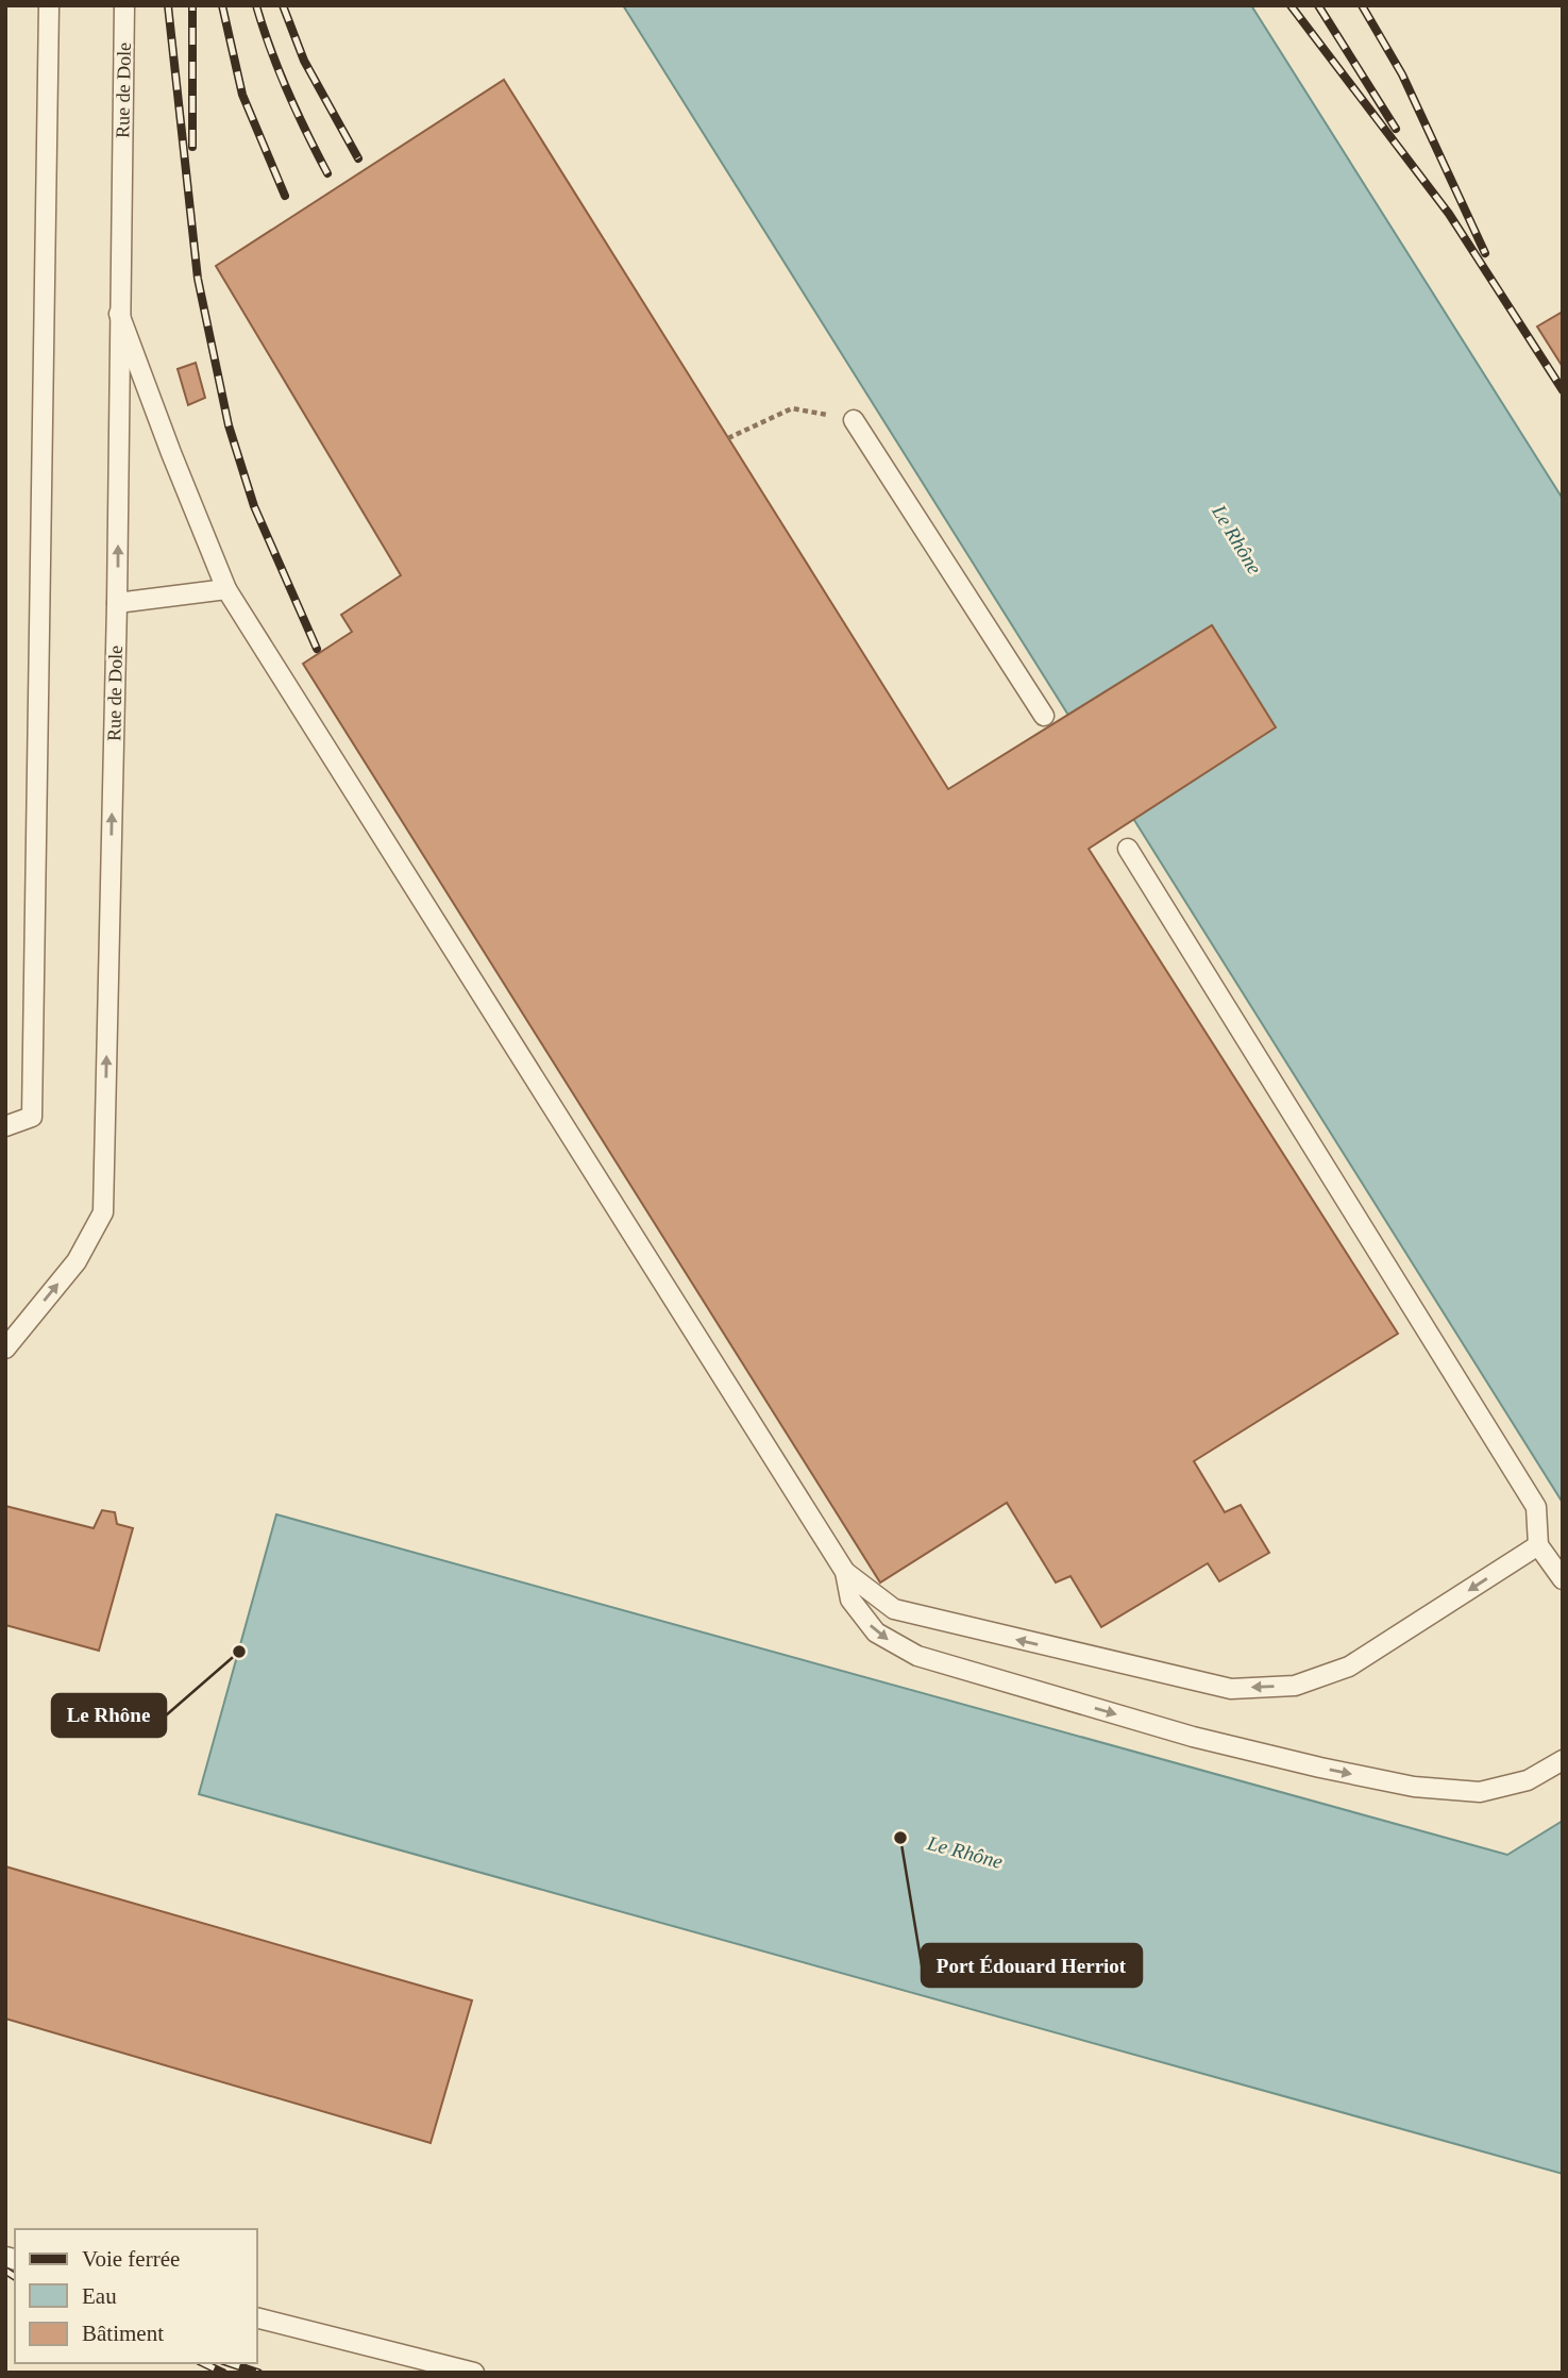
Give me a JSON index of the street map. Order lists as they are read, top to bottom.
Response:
{
  "streets": {
    "lane": ["Rue de Dole"]
  },
  "water": ["Le Rhône"],
  "places": ["Le Rhône", "Port Édouard Herriot"],
  "legend": ["Voie ferrée", "Eau", "Bâtiment"]
}
